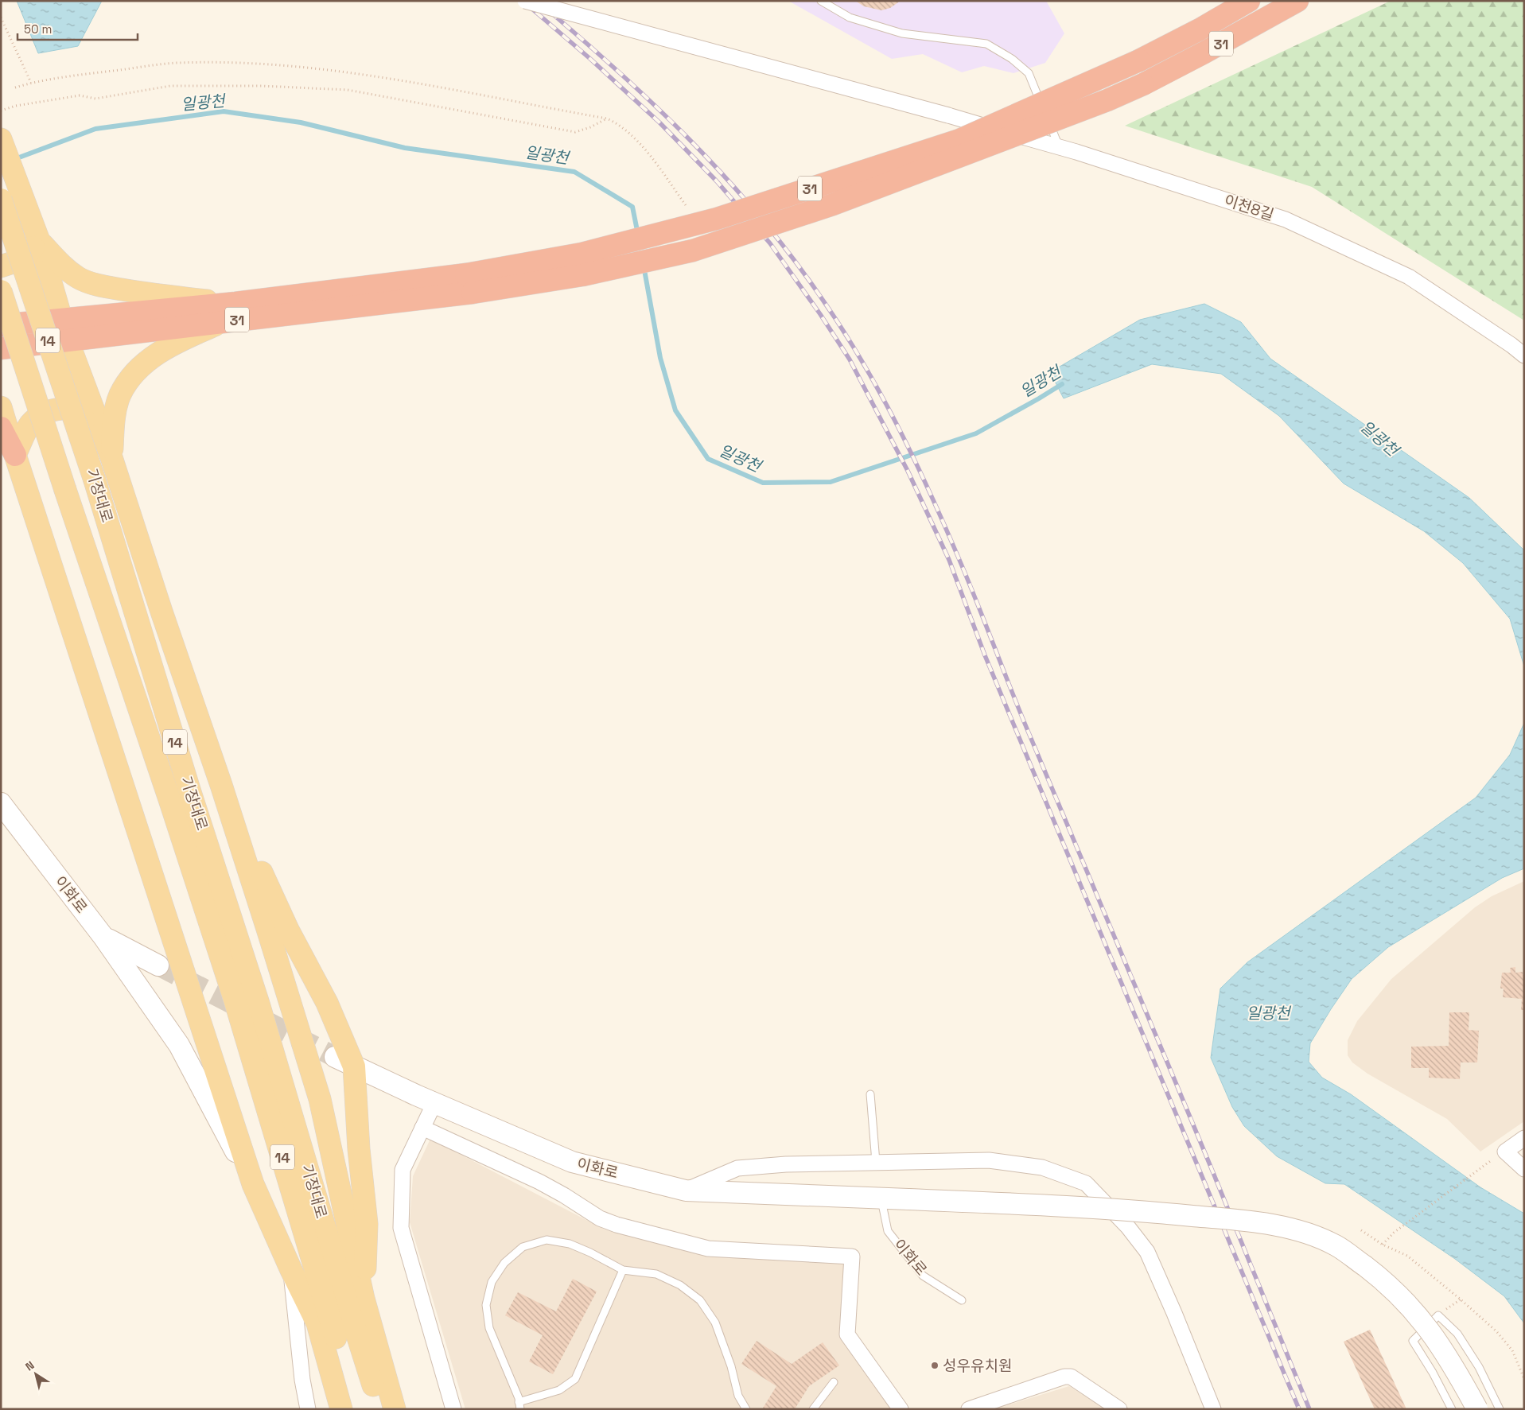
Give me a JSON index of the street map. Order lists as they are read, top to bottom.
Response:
{
  "streets": {
    "highway": ["31"],
    "main road": ["14", "기장대로", "이화로"],
    "street": ["이천8길"]
  },
  "water": ["일광천"],
  "places": ["성우유치원"],
  "scale_bar": "50 m",
  "north": "top left"
}
